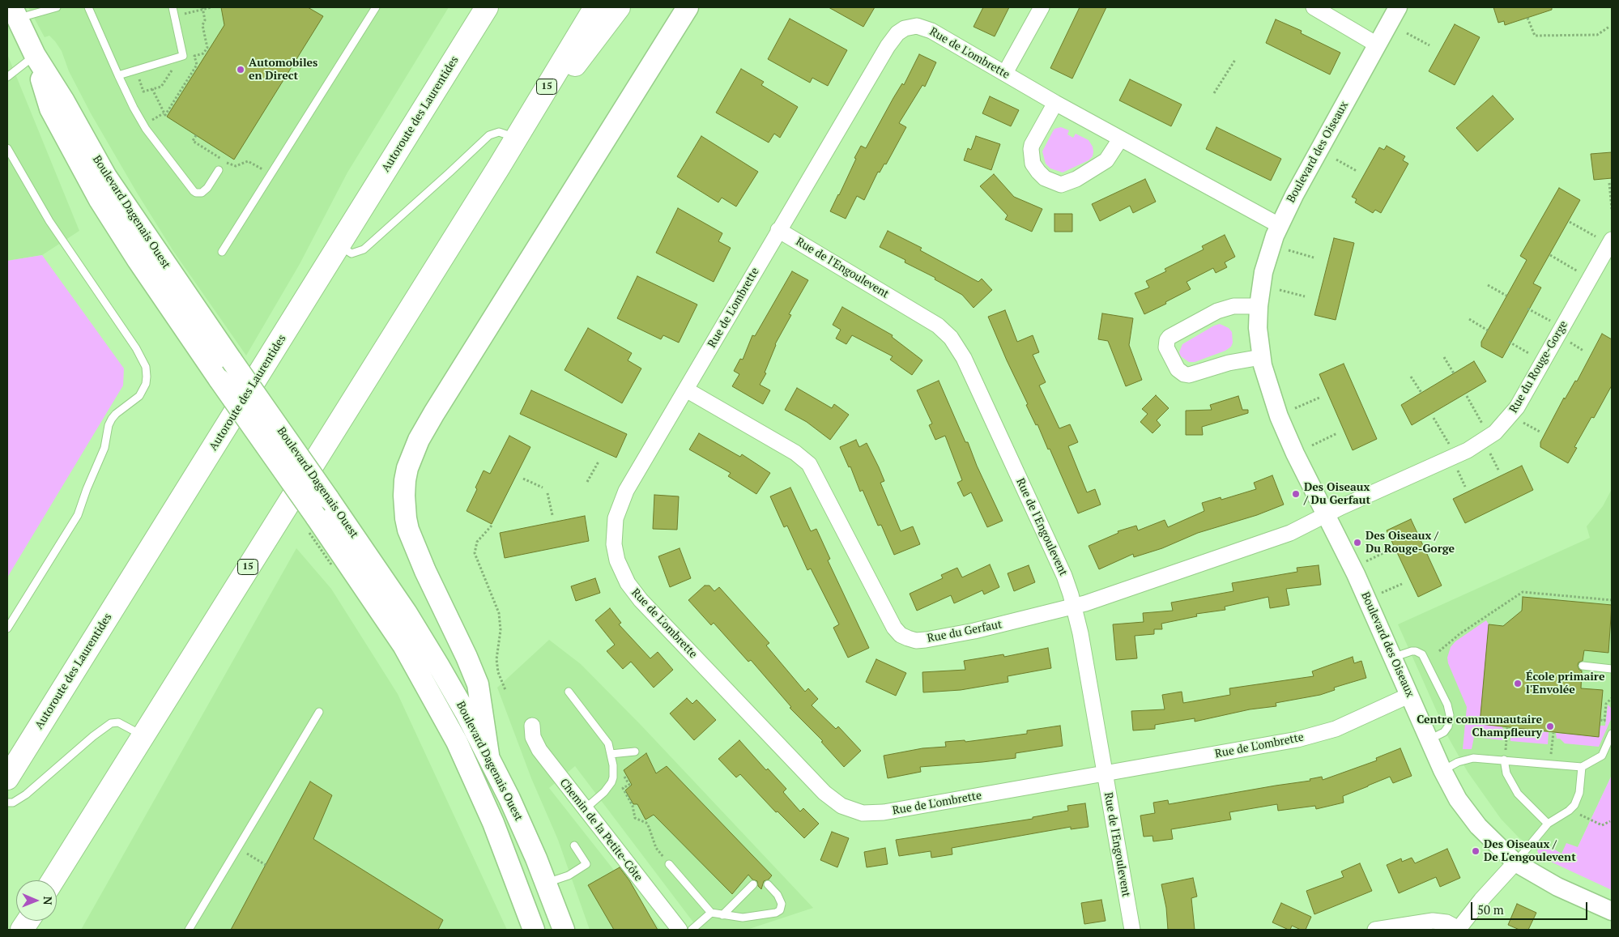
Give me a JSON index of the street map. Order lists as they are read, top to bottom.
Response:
{
  "streets": {
    "highway": ["15", "Autoroute des Laurentides"],
    "main road": ["Boulevard Dagenais Ouest"],
    "street": [
      "Rue de L'ombrette",
      "Boulevard des Oiseaux",
      "Rue de l'Engoulevent",
      "Rue du Rouge-Gorge",
      "Rue du Gerfaut",
      "Chemin de la Petite-Côte"
    ]
  },
  "crossings": [
    ["Rue de L'ombrette", "Boulevard des Oiseaux"],
    ["Rue de L'ombrette", "Rue de l'Engoulevent"],
    ["Rue de L'ombrette", "Rue du Gerfaut"],
    ["Boulevard des Oiseaux", "Rue du Rouge-Gorge"],
    ["Boulevard des Oiseaux", "Rue du Gerfaut"],
    ["Rue de l'Engoulevent", "Rue du Gerfaut"],
    ["Rue du Rouge-Gorge", "Rue du Gerfaut"]
  ],
  "places": [
    "Automobiles en Direct",
    "Des Oiseaux / Du Gerfaut",
    "Des Oiseaux / Du Rouge-Gorge",
    "École primaire l'Envolée",
    "Centre communautaire Champfleury",
    "Des Oiseaux / De L'engoulevent"
  ],
  "scale_bar": "50 m",
  "north": "right"
}
